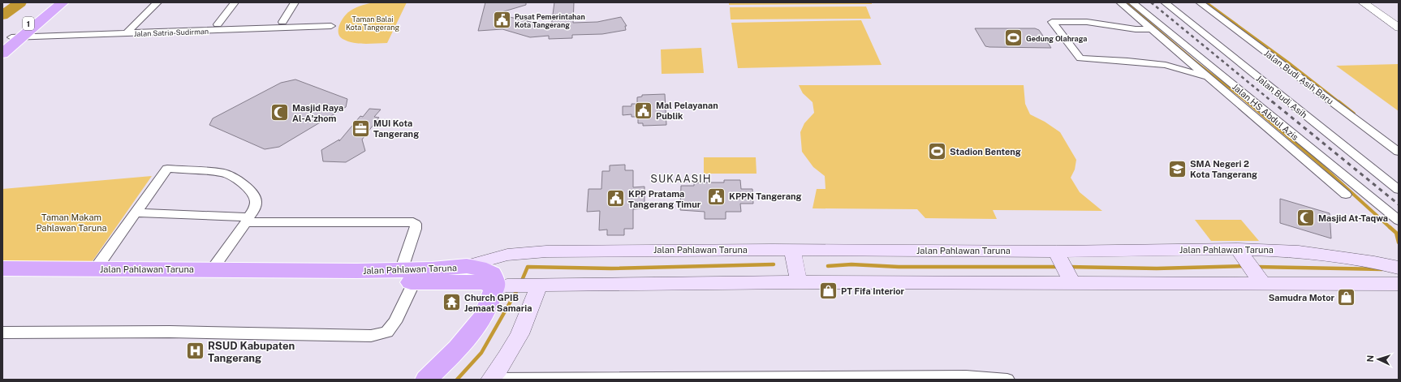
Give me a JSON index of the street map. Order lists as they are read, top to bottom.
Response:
{
  "streets": {
    "highway": ["1", "Jalan Pahlawan Taruna"],
    "street": [
      "Jalan Satria-Sudirman",
      "Jalan Budi Asih Baru",
      "Jalan Budi Asih",
      "Jalan HS Abdul Azis"
    ]
  },
  "crossings": [
    ["1", "Jalan Satria-Sudirman"]
  ],
  "districts": ["SUKAASIH"],
  "parks": ["Taman Balai Kota Tangerang", "Taman Makam Pahlawan Taruna"],
  "places": {
    "public building": [
      "Pusat Pemerintahan Kota Tangerang",
      "Mal Pelayanan Publik",
      "KPPN Tangerang",
      "KPP Pratama Tangerang Timur"
    ],
    "sports": ["Gedung Olahraga", "Stadion Benteng"],
    "mosque": ["Masjid Raya Al-A'zhom", "Masjid At-Taqwa"],
    "office": ["MUI Kota Tangerang"],
    "school or university": ["SMA Negeri 2 Kota Tangerang"],
    "shop": ["PT Fifa Interior", "Samudra Motor"],
    "temple": ["Church GPIB Jemaat Samaria"],
    "hospital": ["RSUD Kabupaten Tangerang"]
  },
  "north": "left"
}
